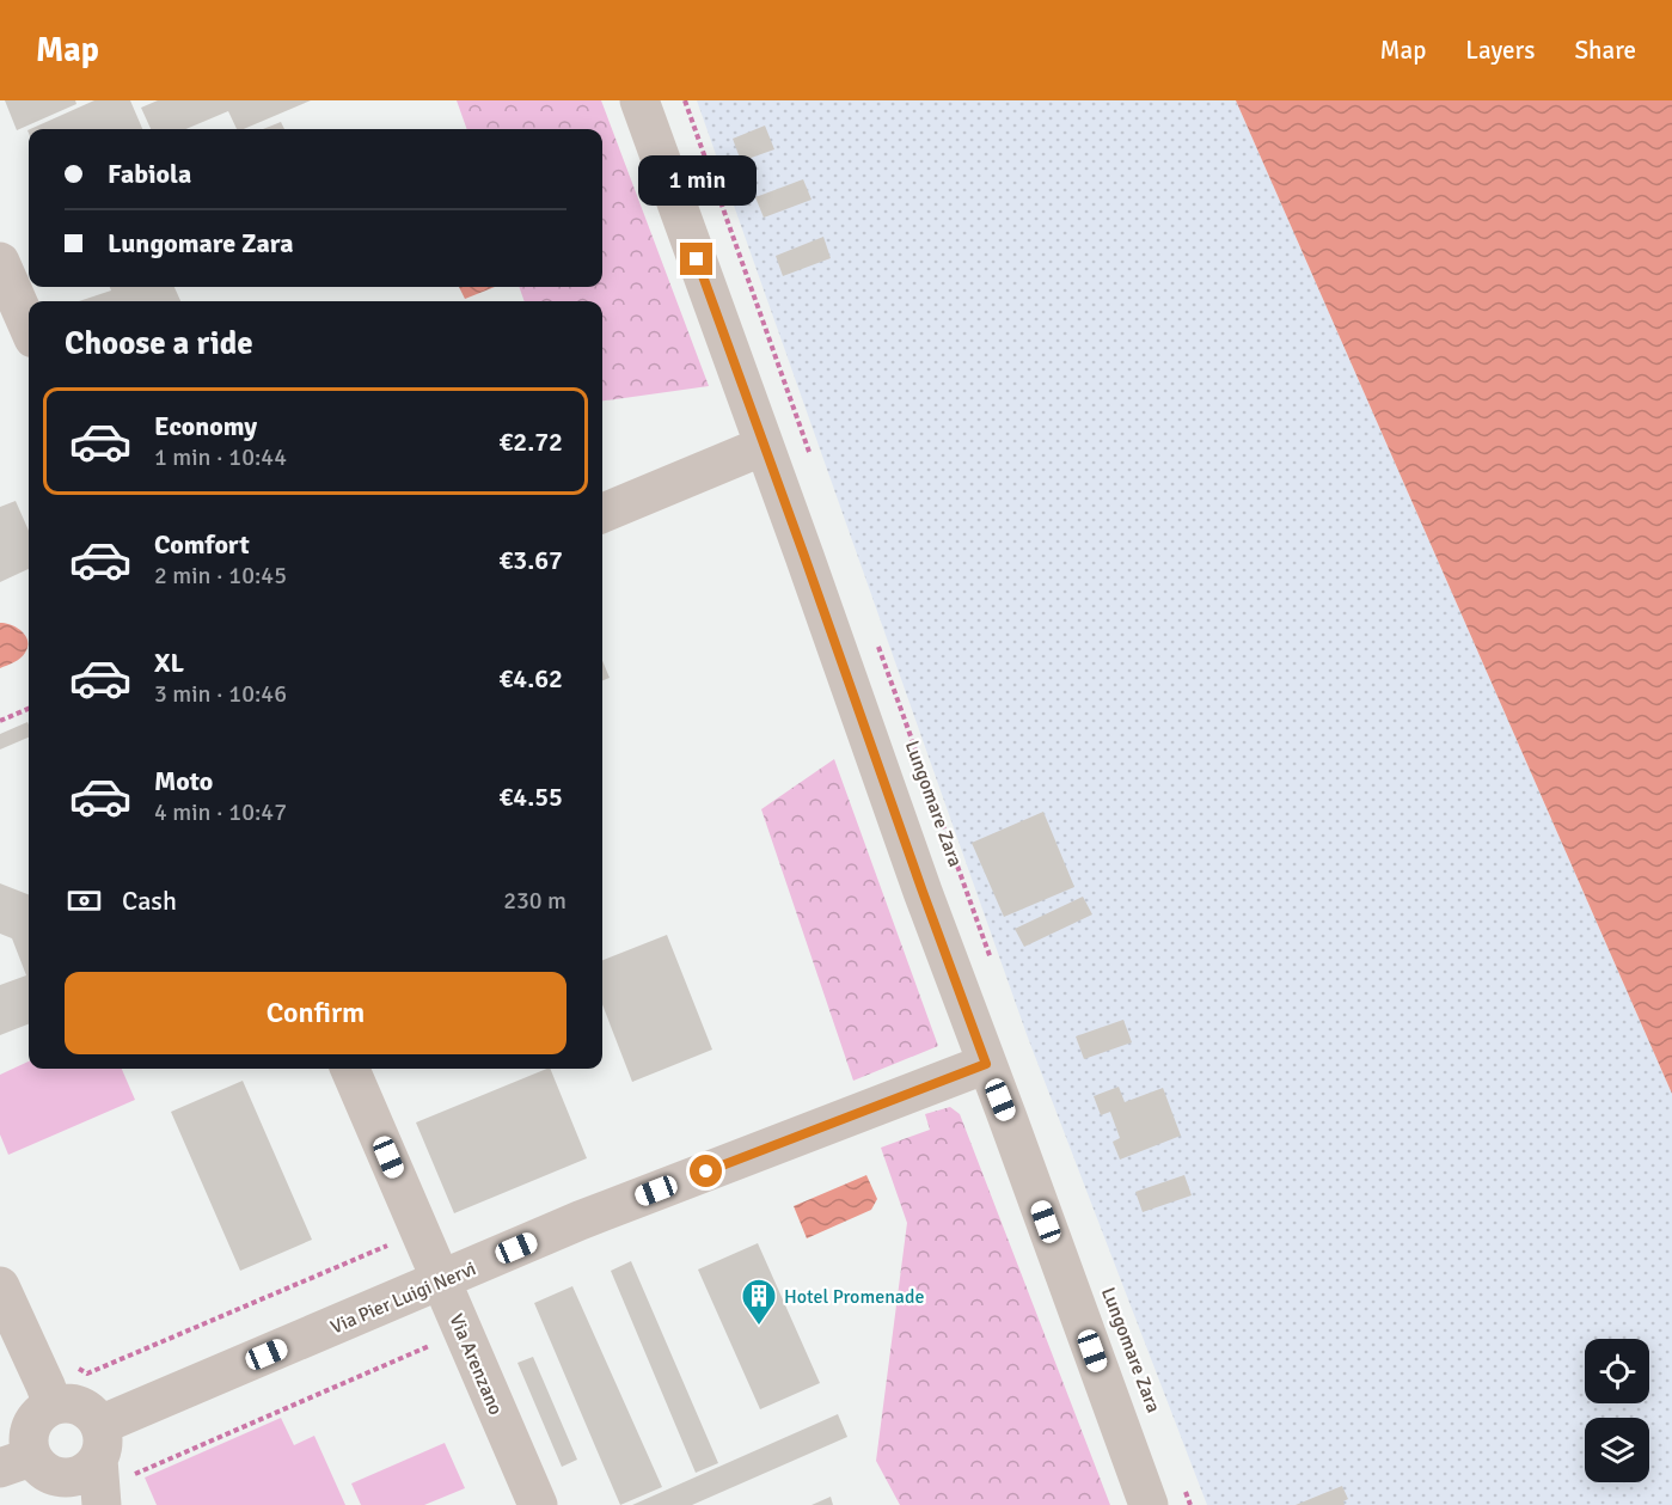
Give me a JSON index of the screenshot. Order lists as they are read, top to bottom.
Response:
{
  "streets": {
    "street": ["Lungomare Zara", "Via Pier Luigi Nervi", "Via Arenzano"]
  },
  "crossings": [
    ["Lungomare Zara", "Via Pier Luigi Nervi"],
    ["Via Pier Luigi Nervi", "Via Arenzano"]
  ],
  "places": {
    "building": ["Hotel Promenade"]
  },
  "page": {
    "header": "Map",
    "nav": ["Map", "Layers", "Share"],
    "banner": ["Fabiola", "Lungomare Zara"],
    "bubble": "1 min",
    "heading": "Choose a ride",
    "list": [
      {
        "name": "Economy",
        "note": "1 min · 10:44",
        "value": "€2.72"
      },
      {
        "name": "Comfort",
        "note": "2 min · 10:45",
        "value": "€3.67"
      },
      {
        "name": "XL",
        "note": "3 min · 10:46",
        "value": "€4.62"
      },
      {
        "name": "Moto",
        "note": "4 min · 10:47",
        "value": "€4.55"
      }
    ],
    "pay": ["Cash", "230 m"],
    "buttons": "Confirm"
  }
}
